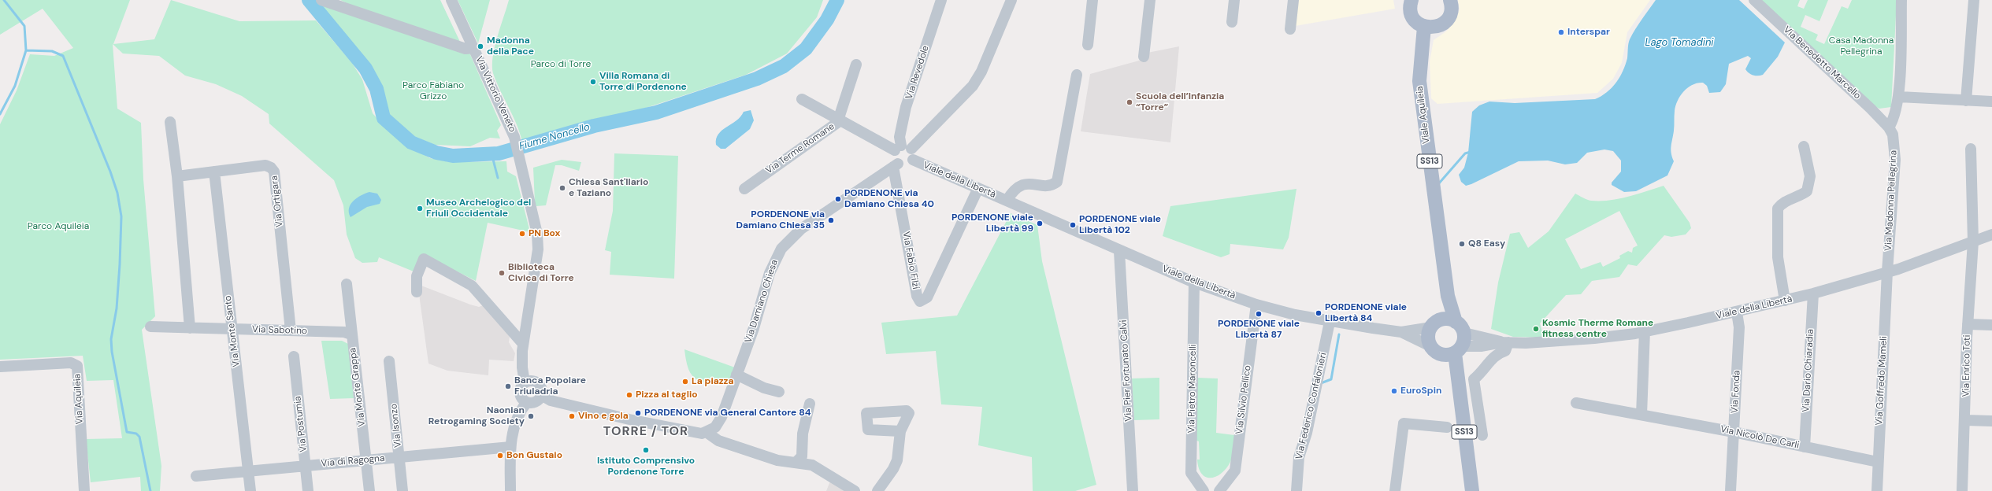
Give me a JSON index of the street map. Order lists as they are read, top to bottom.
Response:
{
  "streets": {
    "main road": ["Viale Aquileia", "SS13"],
    "street": [
      "Via Benedetto Marcello",
      "Via Revedole",
      "Via Vittorio Veneto",
      "Via Terme Romane",
      "Viale della Libertà",
      "Via Madonna Pellegrina",
      "Via Ortigara",
      "Via Fabio Filzi",
      "Via Damiano Chiesa",
      "Via Sabotino",
      "Via Monte Santo",
      "Via Enrico Toti",
      "Via Pier Fortunato Calvi",
      "Via Dario Chiaradia",
      "Via Goffredo Mameli",
      "Via Monte Grappa",
      "Via Pietro Maroncelli",
      "Via Fonda",
      "Via Aquileia",
      "Via Silvio Pellico",
      "Via Federico Confalonieri",
      "Via Postumia",
      "Via Isonzo",
      "Via Nicolò De Carli",
      "Via di Ragogna"
    ]
  },
  "crossings": [
    ["Via Benedetto Marcello", "Via Madonna Pellegrina"],
    ["Via Revedole", "Viale della Libertà"],
    ["Via Revedole", "Via Fabio Filzi"],
    ["Via Revedole", "Via Damiano Chiesa"],
    ["Viale Aquileia", "SS13"],
    ["Viale Aquileia", "Viale della Libertà"],
    ["Via Terme Romane", "Viale della Libertà"],
    ["SS13", "Viale della Libertà"],
    ["Viale della Libertà", "Via Madonna Pellegrina"],
    ["Viale della Libertà", "Via Fabio Filzi"],
    ["Viale della Libertà", "Via Enrico Toti"],
    ["Viale della Libertà", "Via Pier Fortunato Calvi"],
    ["Viale della Libertà", "Via Dario Chiaradia"],
    ["Viale della Libertà", "Via Goffredo Mameli"],
    ["Viale della Libertà", "Via Pietro Maroncelli"],
    ["Viale della Libertà", "Via Fonda"],
    ["Viale della Libertà", "Via Silvio Pellico"],
    ["Viale della Libertà", "Via Federico Confalonieri"],
    ["Via Madonna Pellegrina", "Via Goffredo Mameli"],
    ["Via Ortigara", "Via Sabotino"],
    ["Via Ortigara", "Via Monte Santo"],
    ["Via Fabio Filzi", "Via Damiano Chiesa"],
    ["Via Sabotino", "Via Monte Santo"],
    ["Via Sabotino", "Via Monte Grappa"],
    ["Via Monte Santo", "Via di Ragogna"],
    ["Via Dario Chiaradia", "Via Nicolò De Carli"],
    ["Via Goffredo Mameli", "Via Nicolò De Carli"],
    ["Via Monte Grappa", "Via di Ragogna"],
    ["Via Fonda", "Via Nicolò De Carli"],
    ["Via Postumia", "Via di Ragogna"],
    ["Via Isonzo", "Via di Ragogna"]
  ],
  "districts": ["TORRE / TOR"],
  "water": ["Lago Tomadini", "Fiume Noncello"],
  "parks": [
    "Casa Madonna Pellegrina",
    "Parco di Torre",
    "Parco Fabiano Grizzo",
    "Parco Aquileia"
  ],
  "places": [
    "Interspar",
    "Madonna della Pace",
    "Villa Romana di Torre di Pordenone",
    "Scuola dell’Infanzia “Torre”",
    "Chiesa Sant'Ilario e Taziano",
    "PORDENONE via Damiano Chiesa 40",
    "Museo Archelogico del Friuli Occidentale",
    "PORDENONE via Damiano Chiesa 35",
    "PORDENONE viale Libertà 99",
    "PORDENONE viale Libertà 102",
    "PN Box",
    "Q8 Easy",
    "Biblioteca Civica di Torre",
    "PORDENONE viale Libertà 84",
    "PORDENONE viale Libertà 87",
    "Kosmic Therme Romane fitness centre",
    "La piazza",
    "Banca Popolare Friuladria",
    "EuroSpin",
    "Pizza al taglio",
    "PORDENONE via General Cantore 84",
    "Naonian Retrogaming Society",
    "Vino e gola",
    "Istituto Comprensivo Pordenone Torre",
    "Bon Gustaio"
  ]
}
